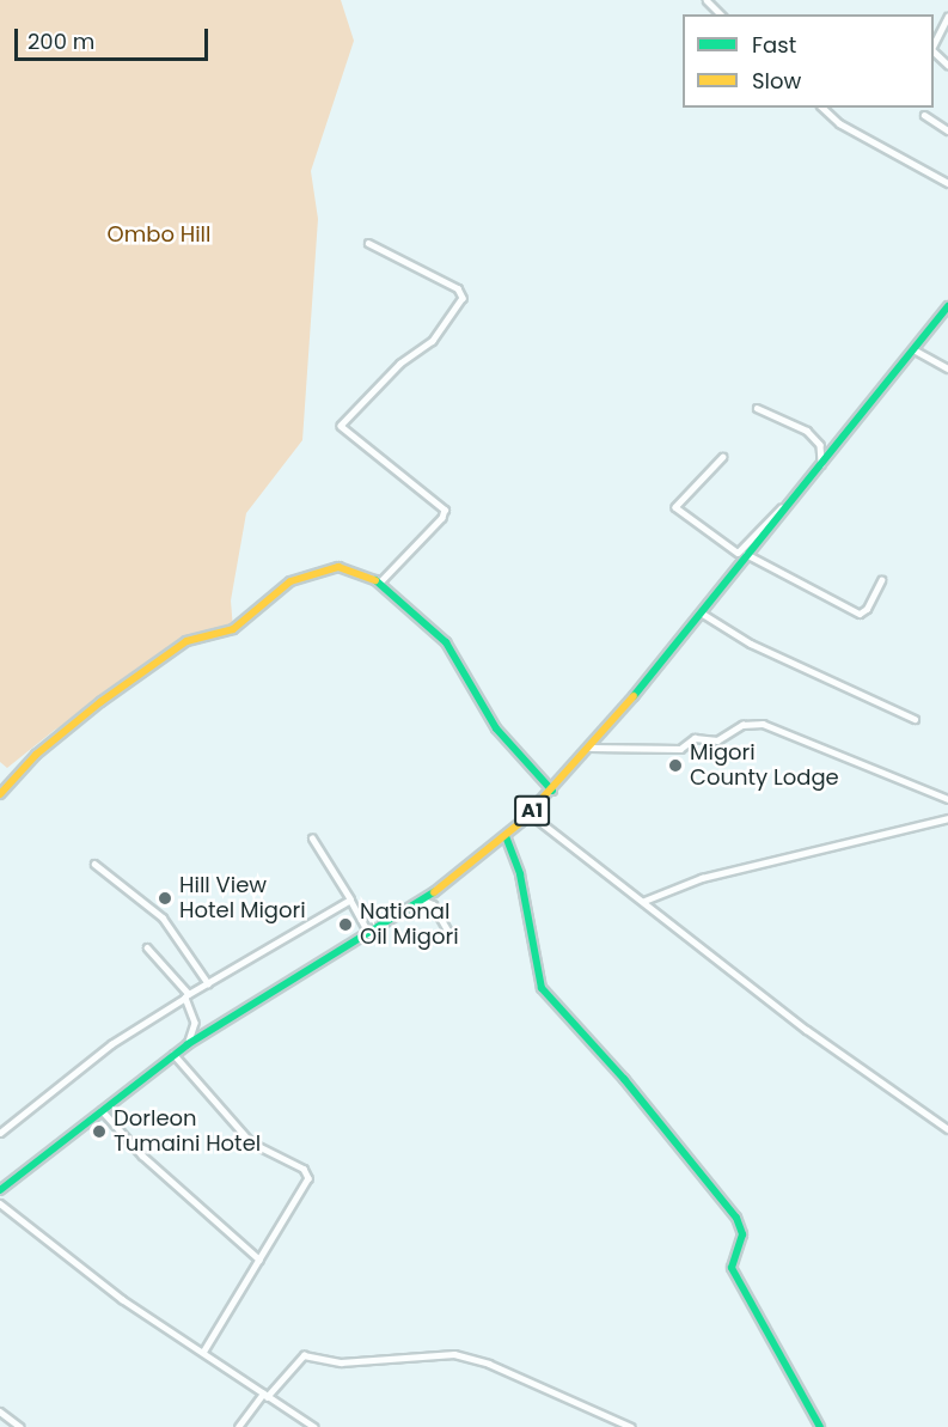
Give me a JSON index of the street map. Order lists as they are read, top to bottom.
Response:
{
  "streets": {
    "main road": ["A1"]
  },
  "parks": ["Ombo Hill"],
  "places": [
    "Migori County Lodge",
    "Hill View Hotel Migori",
    "National Oil Migori",
    "Dorleon Tumaini Hotel"
  ],
  "legend": ["Fast", "Slow"],
  "scale_bar": "200 m"
}
